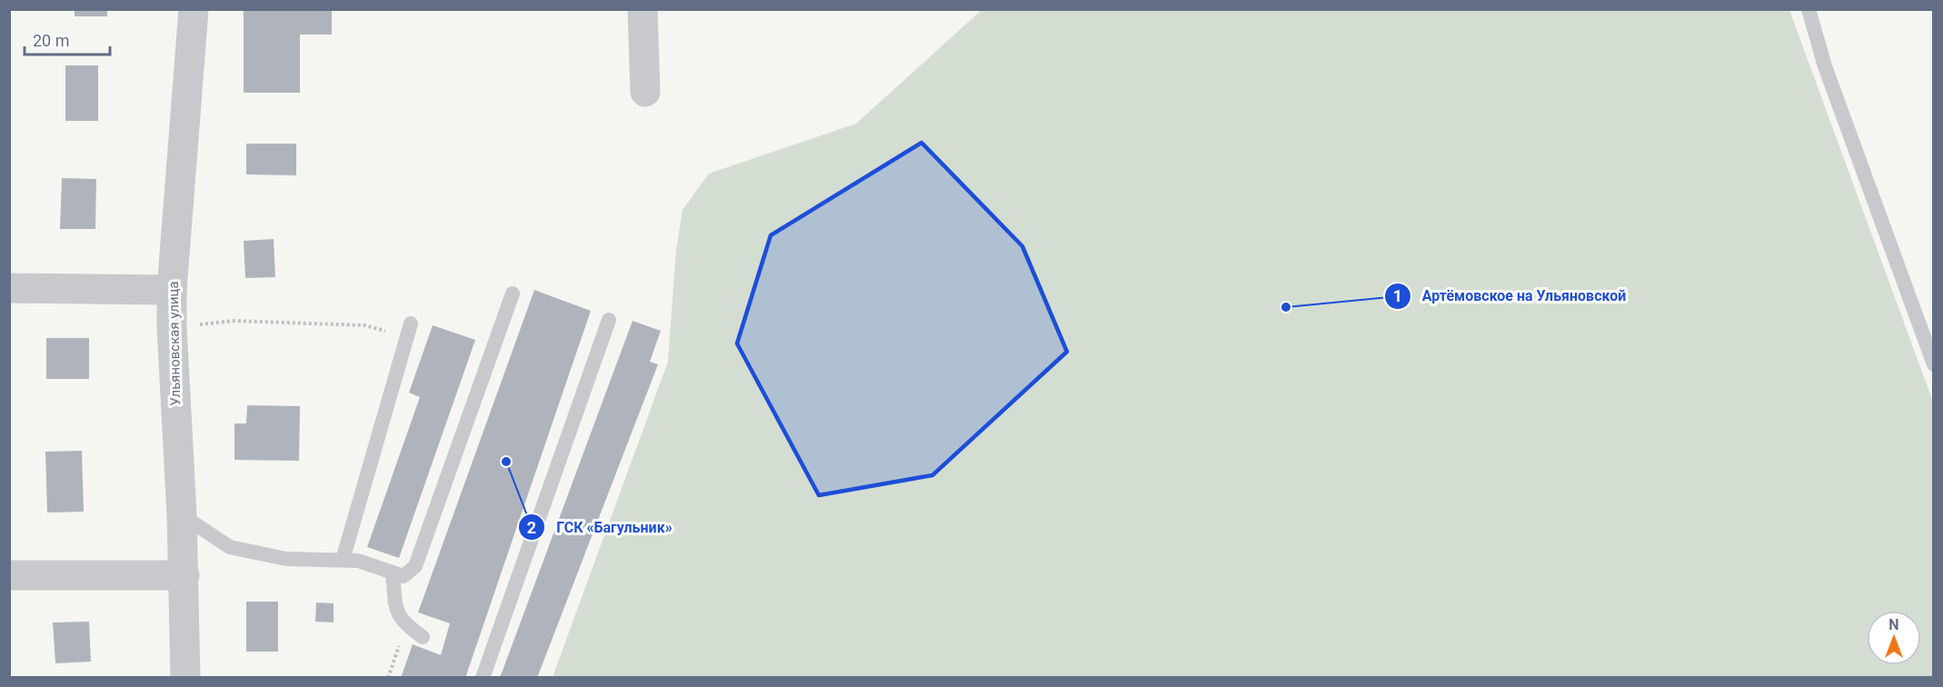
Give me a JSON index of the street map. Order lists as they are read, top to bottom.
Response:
{
  "streets": {
    "street": ["Ульяновская улица"]
  },
  "places": ["Артёмовское на Ульяновской", "ГСК «Багульник»"],
  "scale_bar": "20 m",
  "north": "top"
}
